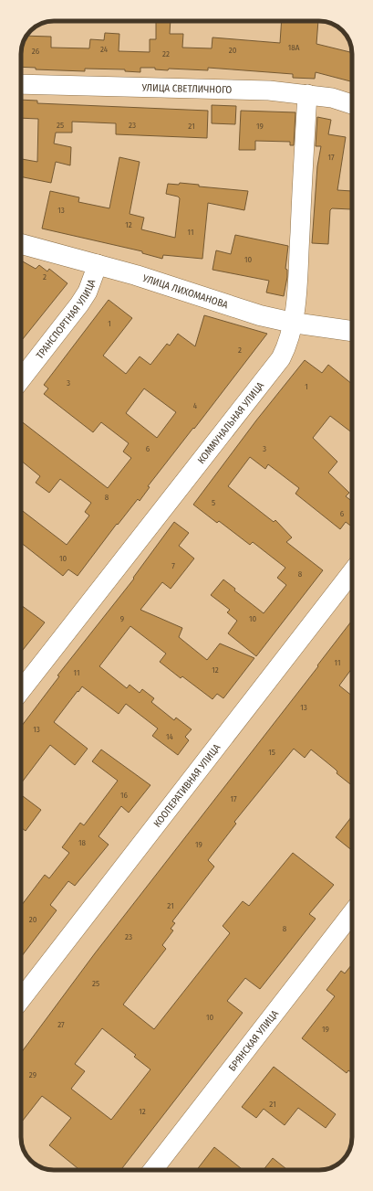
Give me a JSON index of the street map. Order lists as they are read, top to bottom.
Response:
{
  "streets": {
    "street": [
      "УЛИЦА СВЕТЛИЧНОГО",
      "УЛИЦА ЛИХОМАНОВА",
      "ТРАНСПОРТНАЯ УЛИЦА",
      "КОММУНАЛЬНАЯ УЛИЦА",
      "КООПЕРАТИВНАЯ УЛИЦА",
      "БРЯНСКАЯ УЛИЦА"
    ]
  },
  "crossings": [
    ["УЛИЦА СВЕТЛИЧНОГО", "КОММУНАЛЬНАЯ УЛИЦА"],
    ["УЛИЦА ЛИХОМАНОВА", "ТРАНСПОРТНАЯ УЛИЦА"],
    ["УЛИЦА ЛИХОМАНОВА", "КОММУНАЛЬНАЯ УЛИЦА"]
  ],
  "house_numbers": [
    "18А",
    "24",
    "20",
    "26",
    "22",
    "25",
    "23",
    "21",
    "19",
    "17",
    "13",
    "12",
    "11",
    "10",
    "2",
    "1",
    "2",
    "3",
    "1",
    "4",
    "6",
    "3",
    "8",
    "5",
    "6",
    "10",
    "7",
    "8",
    "9",
    "10",
    "11",
    "12",
    "11",
    "13",
    "13",
    "14",
    "15",
    "16",
    "17",
    "18",
    "19",
    "21",
    "20",
    "8",
    "23",
    "25",
    "10",
    "27",
    "19",
    "29",
    "21",
    "12"
  ]
}
